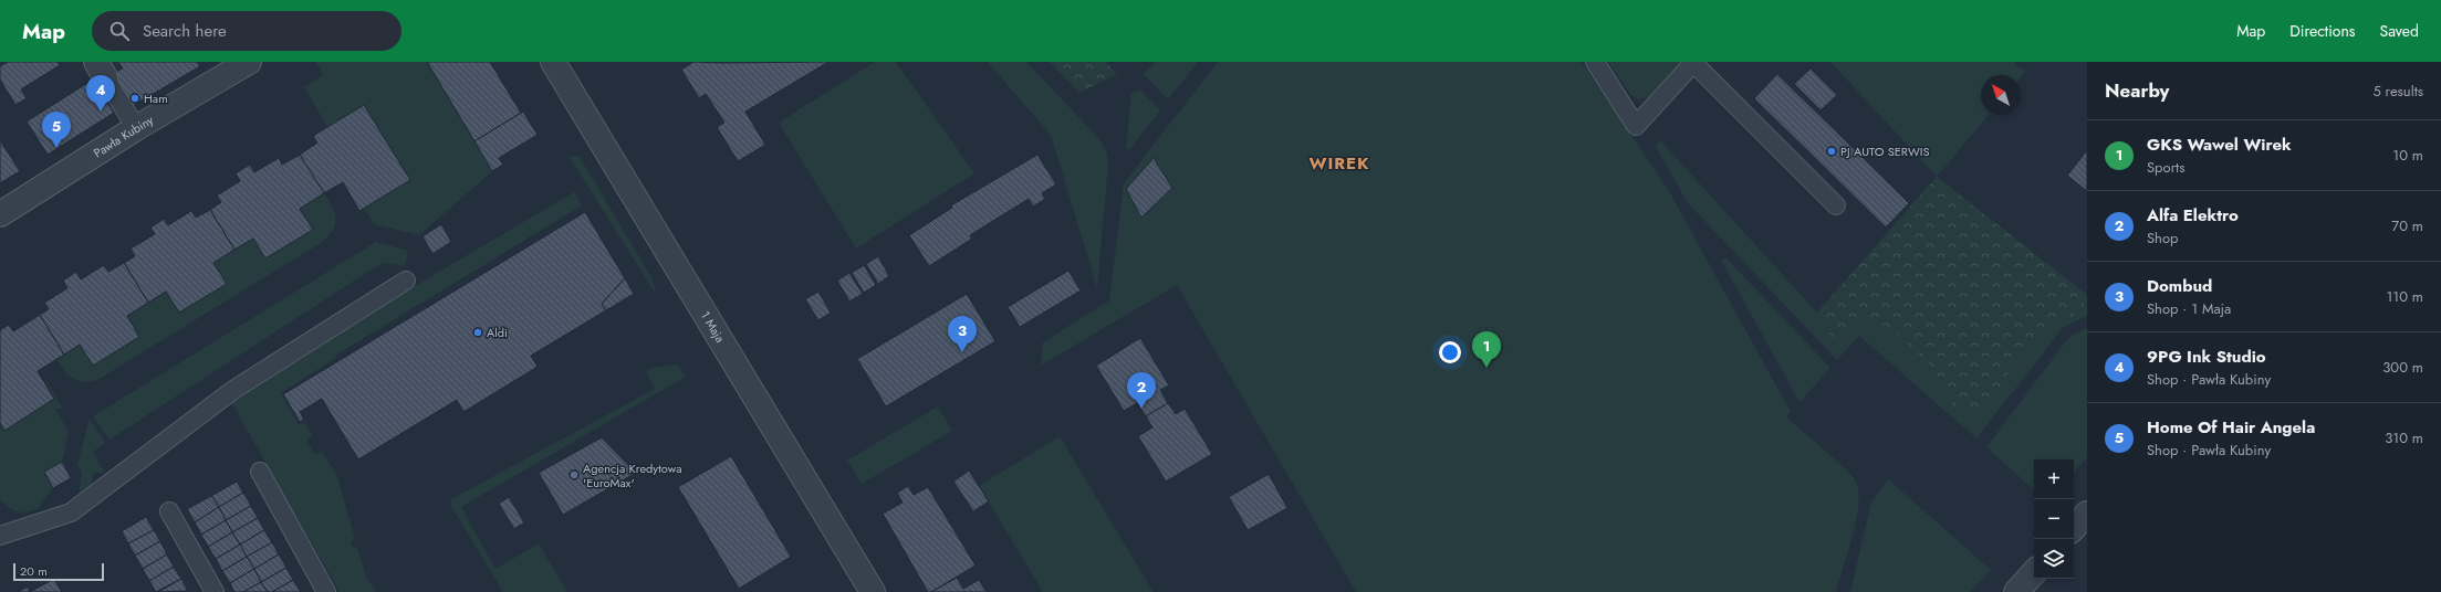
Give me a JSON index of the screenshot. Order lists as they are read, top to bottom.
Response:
{
  "streets": {
    "street": ["Pawła Kubiny", "1 Maja"]
  },
  "districts": ["WIREK"],
  "places": [
    "Ham",
    "PJ AUTO SERWIS",
    "Aldi",
    "Agencja Kredytowa 'EuroMax'"
  ],
  "scale_bar": "20 m",
  "north": "top left",
  "page": {
    "header": "Map",
    "search": "Search here",
    "nav": ["Map", "Directions", "Saved"],
    "heading": ["Nearby", "5 results"],
    "pins": [
      "4",
      "5",
      "3",
      "1",
      "2"
    ],
    "list": [
      {
        "mark": "1",
        "name": "GKS Wawel Wirek",
        "note": "Sports",
        "value": "10 m"
      },
      {
        "mark": "2",
        "name": "Alfa Elektro",
        "note": "Shop",
        "value": "70 m"
      },
      {
        "mark": "3",
        "name": "Dombud",
        "note": "Shop · 1 Maja",
        "value": "110 m"
      },
      {
        "mark": "4",
        "name": "9PG Ink Studio",
        "note": "Shop · Pawła Kubiny",
        "value": "300 m"
      },
      {
        "mark": "5",
        "name": "Home Of Hair Angela",
        "note": "Shop · Pawła Kubiny",
        "value": "310 m"
      }
    ],
    "map_buttons": ["+", "−"],
    "scale": "20 m"
  }
}
